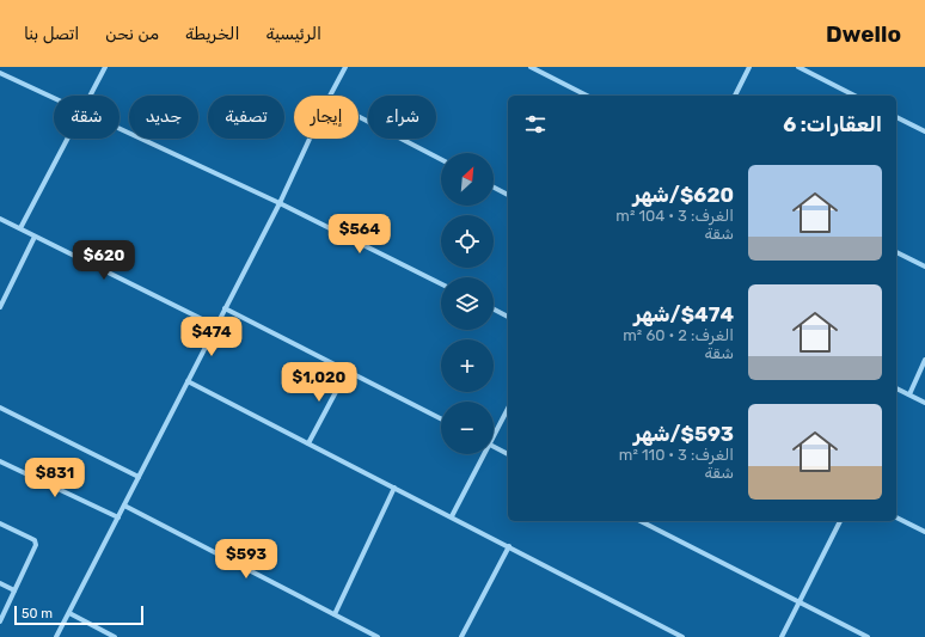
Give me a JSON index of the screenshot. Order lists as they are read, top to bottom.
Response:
{
  "scale_bar": "50 m",
  "north": "top right",
  "page": {
    "header": "Dwello",
    "nav": [
      "الرئيسية",
      "الخريطة",
      "من نحن",
      "اتصل بنا"
    ],
    "chip": [
      "شراء",
      "إيجار",
      "تصفية",
      "جديد",
      "شقة"
    ],
    "heading": "العقارات: 6",
    "map_buttons": ["+", "−"],
    "list": [
      {
        "name": "$620/شهر",
        "note": "الغرف: 3 · 104 m² · شقة"
      },
      {
        "name": "$474/شهر",
        "note": "الغرف: 2 · 60 m² · شقة"
      },
      {
        "name": "$593/شهر",
        "note": "الغرف: 3 · 110 m² · شقة"
      }
    ],
    "price": [
      "$564",
      "$620",
      "$474",
      "$1,020",
      "$831",
      "$593"
    ],
    "scale": "50 m"
  }
}
